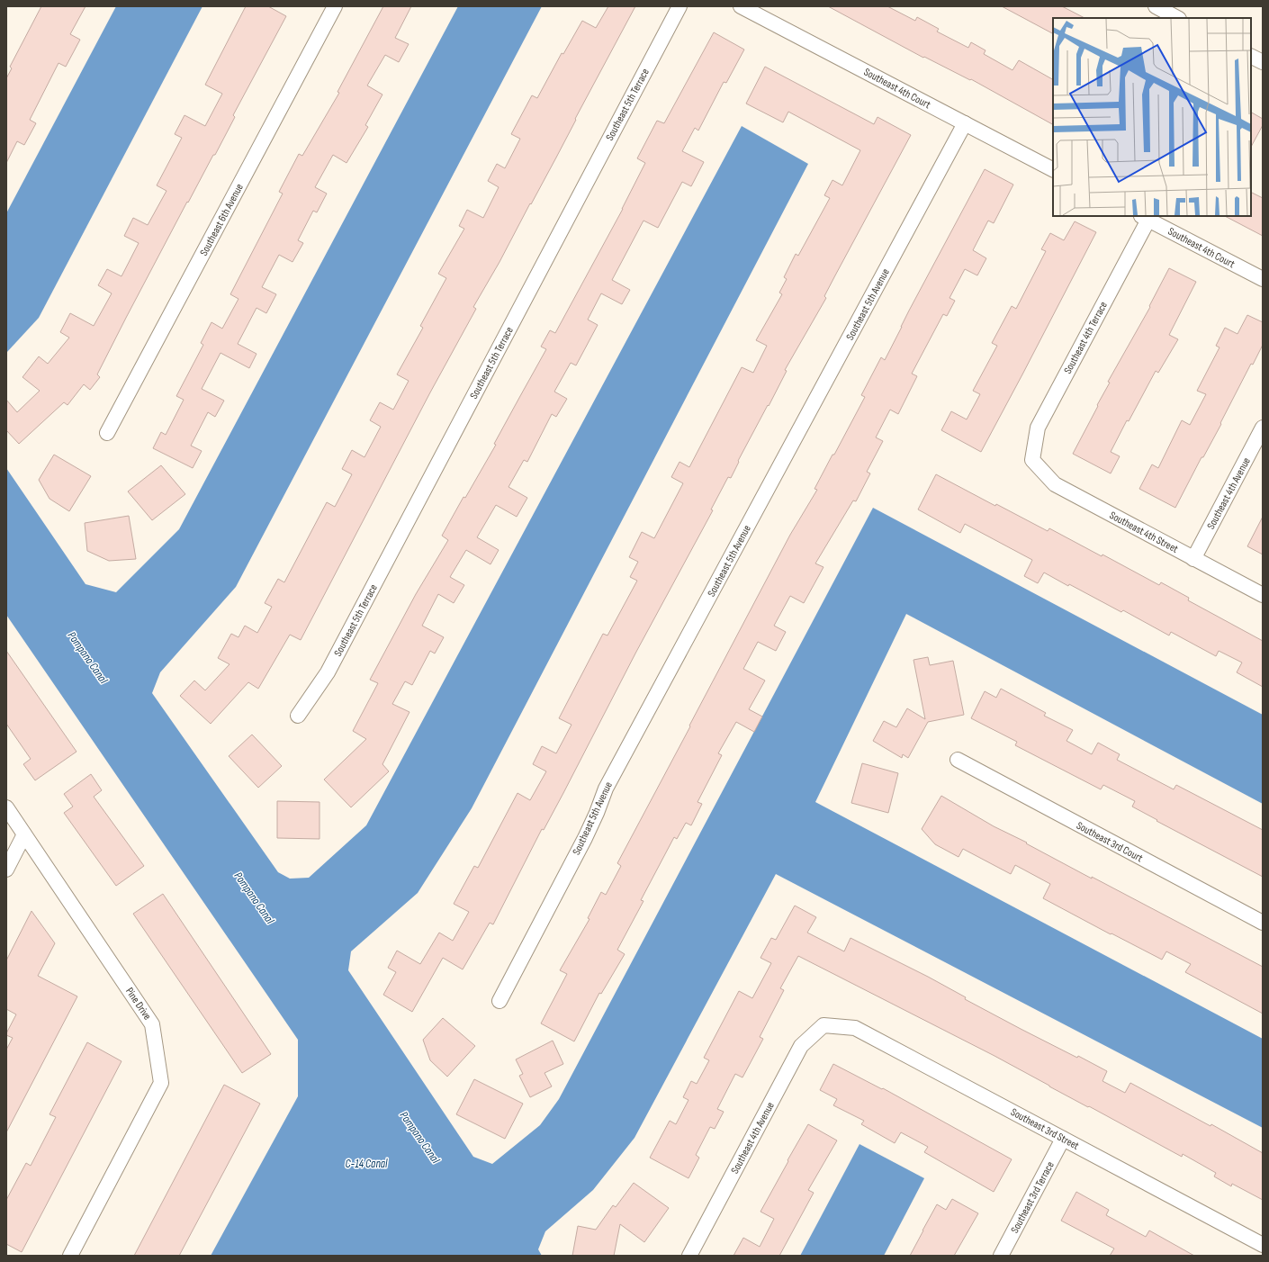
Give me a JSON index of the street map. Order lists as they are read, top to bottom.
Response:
{
  "streets": {
    "street": [
      "Southeast 4th Court",
      "Southeast 5th Terrace",
      "Southeast 6th Avenue",
      "Southeast 5th Avenue",
      "Southeast 4th Terrace",
      "Southeast 4th Avenue",
      "Southeast 4th Street",
      "Southeast 3rd Court",
      "Pine Drive",
      "Southeast 3rd Street",
      "Southeast 3rd Terrace"
    ]
  },
  "crossings": [
    ["Southeast 4th Court", "Southeast 5th Avenue"],
    ["Southeast 4th Court", "Southeast 4th Terrace"],
    ["Southeast 4th Terrace", "Southeast 4th Street"],
    ["Southeast 4th Avenue", "Southeast 4th Street"],
    ["Southeast 4th Avenue", "Southeast 3rd Street"],
    ["Southeast 3rd Street", "Southeast 3rd Terrace"]
  ],
  "water": ["Pompano Canal", "C-14 Canal"]
}
